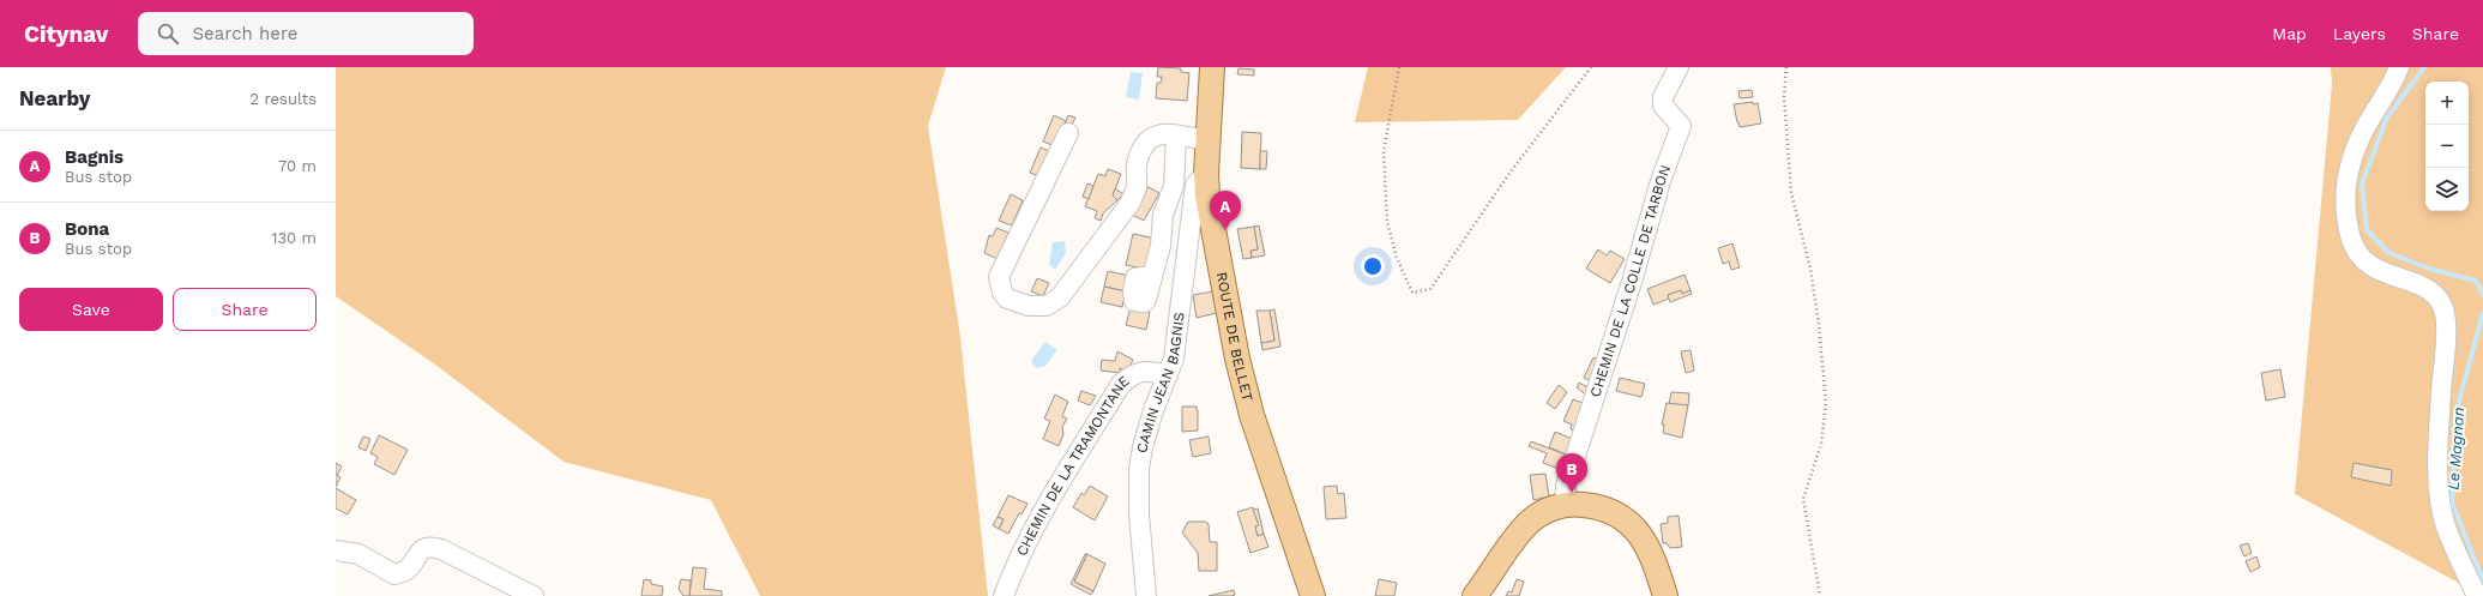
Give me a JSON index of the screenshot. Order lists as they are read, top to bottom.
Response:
{
  "streets": {
    "main road": ["ROUTE DE BELLET"],
    "street": ["CHEMIN DE LA COLLE DE TARBON", "CAMIN JEAN BAGNIS", "CHEMIN DE LA TRAMONTANE"]
  },
  "crossings": [
    ["ROUTE DE BELLET", "CAMIN JEAN BAGNIS"],
    ["CAMIN JEAN BAGNIS", "CHEMIN DE LA TRAMONTANE"]
  ],
  "water": ["Le Magnan"],
  "page": {
    "header": "Citynav",
    "search": "Search here",
    "nav": ["Map", "Layers", "Share"],
    "heading": ["Nearby", "2 results"],
    "map_buttons": ["+", "−"],
    "list": [
      {
        "mark": "A",
        "name": "Bagnis",
        "note": "Bus stop",
        "value": "70 m"
      },
      {
        "mark": "B",
        "name": "Bona",
        "note": "Bus stop",
        "value": "130 m"
      }
    ],
    "pins": ["A", "B"],
    "buttons": ["Save", "Share"]
  }
}
